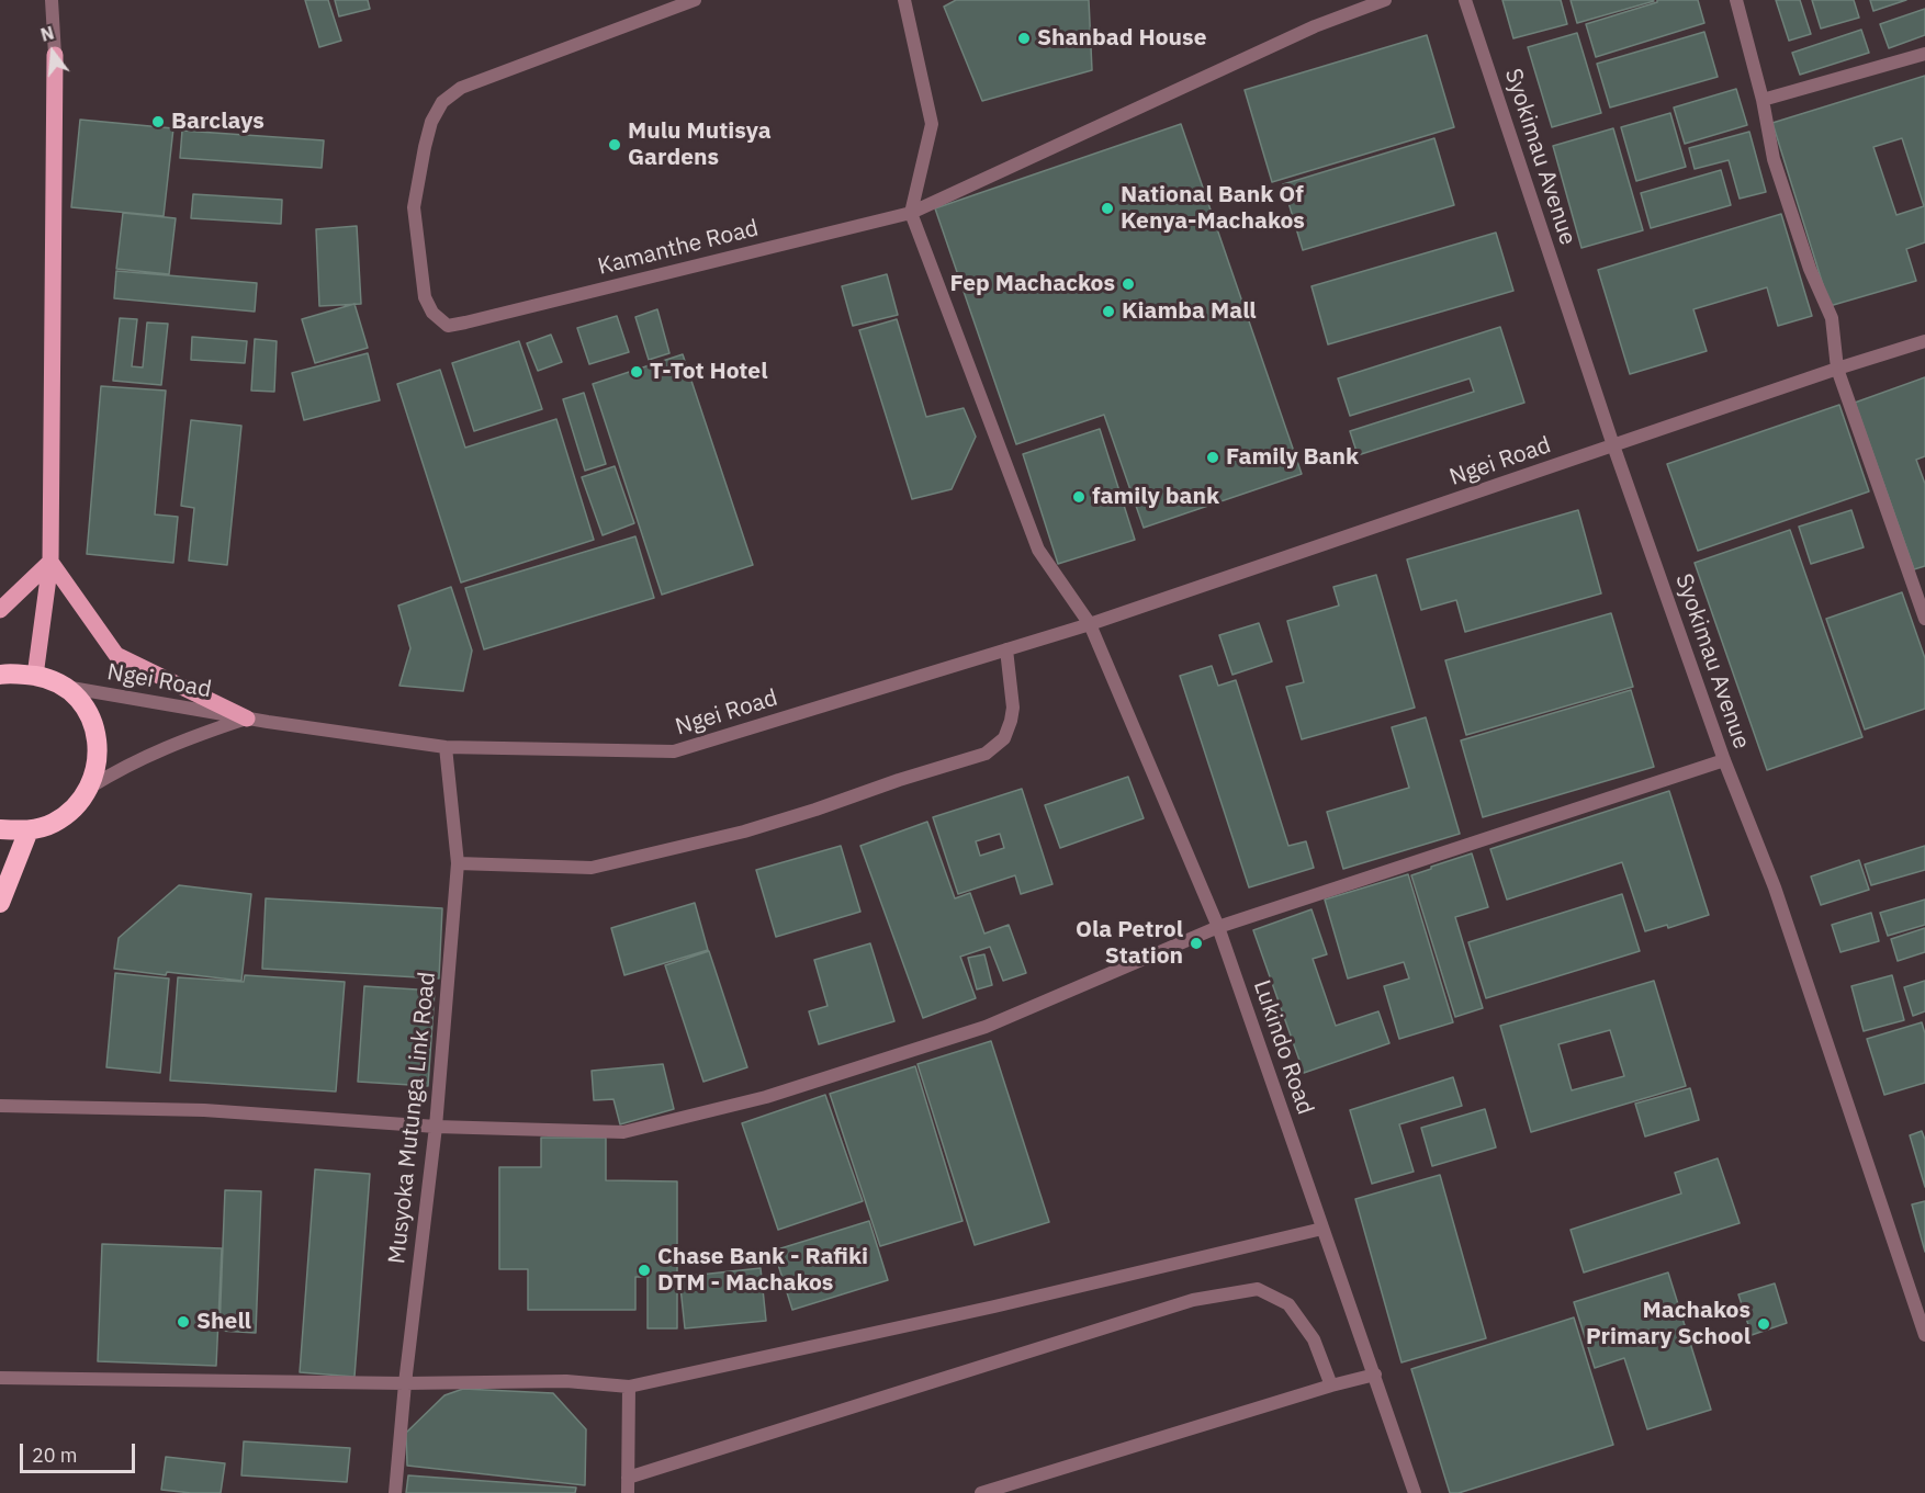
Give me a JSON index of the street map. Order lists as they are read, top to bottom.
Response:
{
  "streets": {
    "street": [
      "Syokimau Avenue",
      "Kamanthe Road",
      "Ngei Road",
      "Lukindo Road",
      "Musyoka Mutunga Link Road"
    ]
  },
  "crossings": [
    ["Syokimau Avenue", "Ngei Road"],
    ["Ngei Road", "Lukindo Road"],
    ["Ngei Road", "Musyoka Mutunga Link Road"]
  ],
  "places": [
    "Shanbad House",
    "Barclays",
    "Mulu Mutisya Gardens",
    "National Bank Of Kenya-Machakos",
    "Fep Machackos",
    "Kiamba Mall",
    "T-Tot Hotel",
    "Family Bank",
    "family bank",
    "Ola Petrol Station",
    "Chase Bank - Rafiki DTM - Machakos",
    "Shell",
    "Machakos Primary School"
  ],
  "scale_bar": "20 m",
  "north": "top"
}
